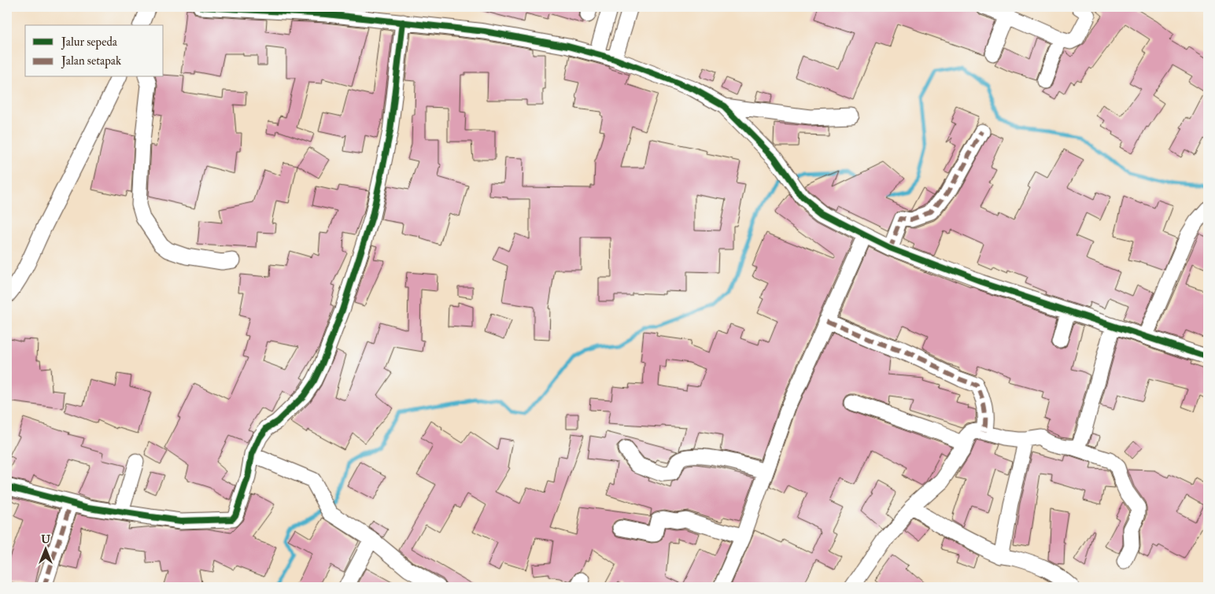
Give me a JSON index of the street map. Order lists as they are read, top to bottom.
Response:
{
  "legend": ["Jalur sepeda", "Jalan setapak"],
  "north": "top"
}
